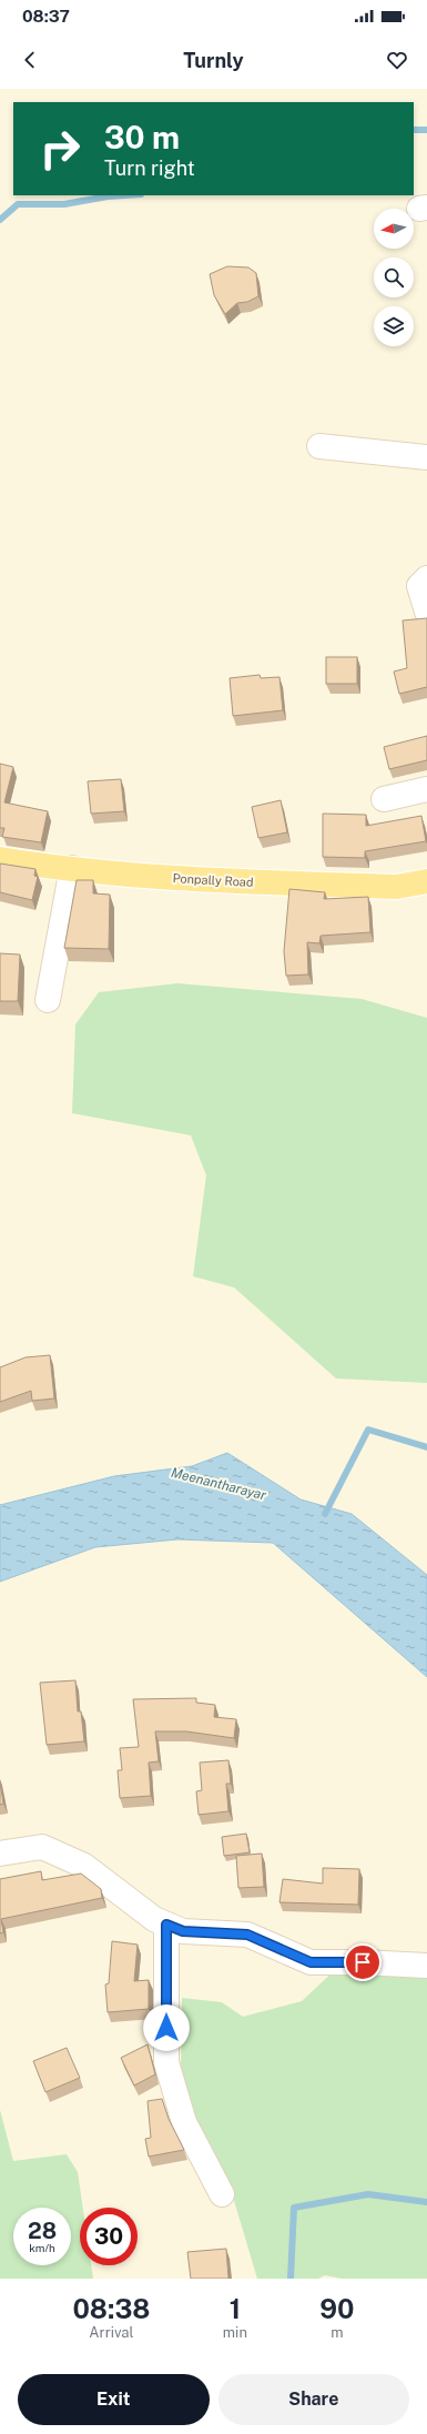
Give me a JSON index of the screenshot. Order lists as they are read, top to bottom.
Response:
{
  "streets": {
    "main road": ["Ponpally Road"]
  },
  "water": ["Meenantharayar"],
  "north": "left",
  "page": {
    "status": "08:37",
    "header": "Turnly",
    "turn": ["30 m", "Turn right"],
    "speed": "28 km/h",
    "limit": "30",
    "eta": [
      "08:38",
      "Arrival",
      "1",
      "min",
      "90",
      "m"
    ],
    "buttons": ["Exit", "Share"]
  }
}
